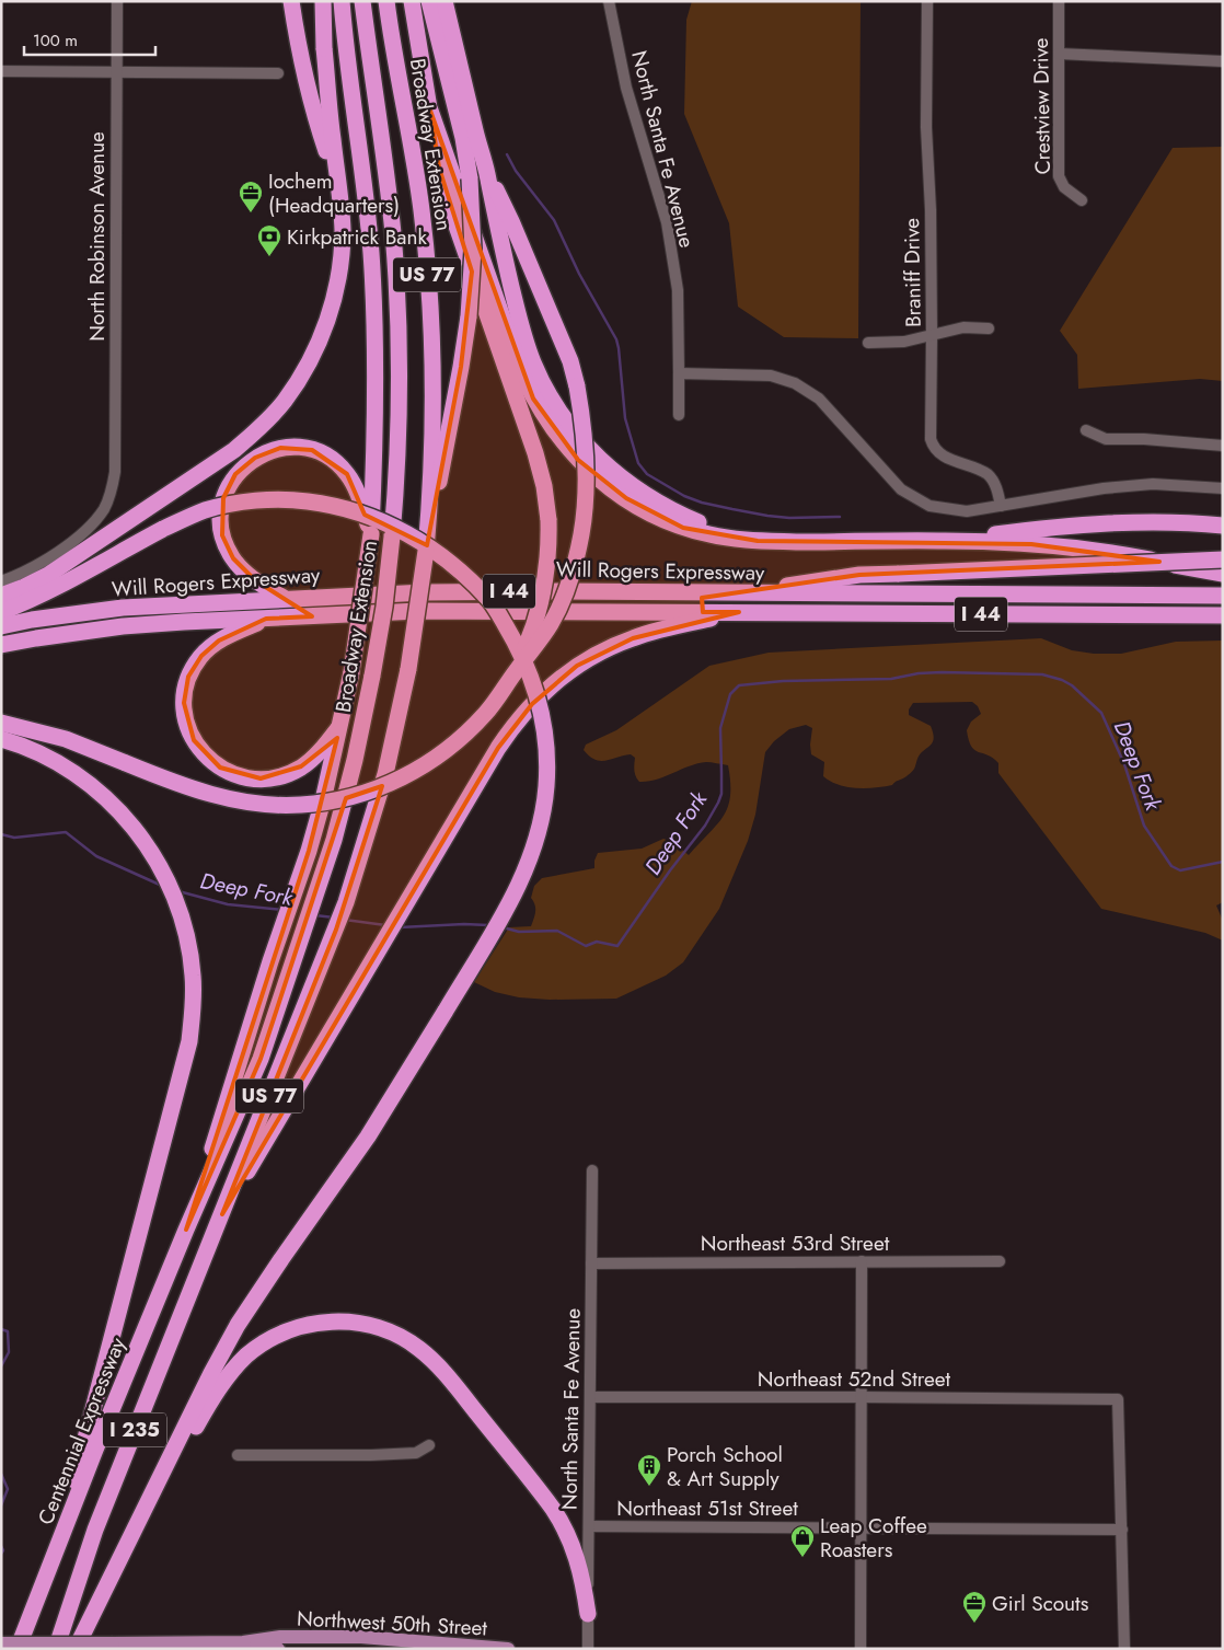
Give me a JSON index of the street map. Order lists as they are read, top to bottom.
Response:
{
  "streets": {
    "highway": [
      "Broadway Extension",
      "US 77",
      "Will Rogers Expressway",
      "I 44",
      "I 235",
      "Centennial Expressway"
    ],
    "main road": ["Northwest 50th Street"],
    "street": [
      "Crestview Drive",
      "North Santa Fe Avenue",
      "North Robinson Avenue",
      "Braniff Drive",
      "Northeast 53rd Street",
      "Northeast 52nd Street",
      "Northeast 51st Street"
    ]
  },
  "crossings": [
    ["Broadway Extension", "I 235"],
    ["Broadway Extension", "Centennial Expressway"],
    ["North Santa Fe Avenue", "Northeast 53rd Street"],
    ["North Santa Fe Avenue", "Northeast 52nd Street"],
    ["North Santa Fe Avenue", "Northeast 51st Street"],
    ["Northeast 52nd Street", "Northeast 51st Street"]
  ],
  "water": ["Deep Fork"],
  "places": {
    "office": ["Iochem (Headquarters)", "Girl Scouts"],
    "bank": ["Kirkpatrick Bank"],
    "building": ["Porch School & Art Supply"],
    "shop": ["Leap Coffee Roasters"]
  },
  "scale_bar": "100 m"
}
